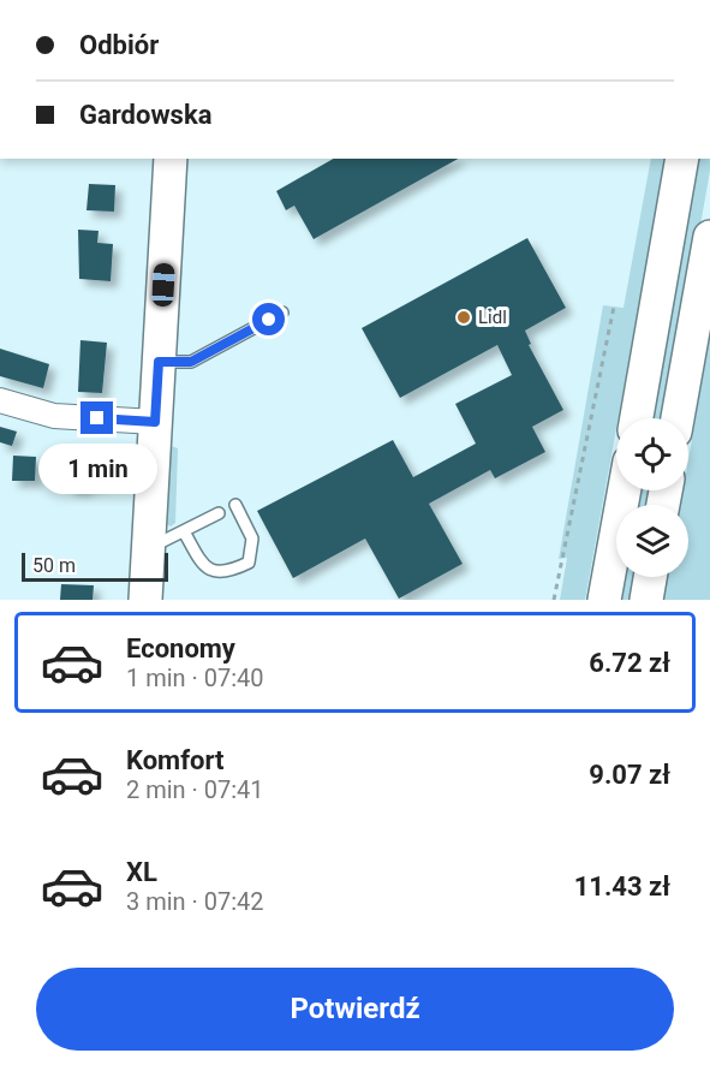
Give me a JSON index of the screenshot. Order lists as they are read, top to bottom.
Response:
{
  "places": ["Lidl"],
  "scale_bar": "50 m",
  "page": {
    "banner": ["Odbiór", "Gardowska"],
    "bubble": "1 min",
    "scale": "50 m",
    "list": [
      {
        "name": "Economy",
        "note": "1 min · 07:40",
        "value": "6.72 zł"
      },
      {
        "name": "Komfort",
        "note": "2 min · 07:41",
        "value": "9.07 zł"
      },
      {
        "name": "XL",
        "note": "3 min · 07:42",
        "value": "11.43 zł"
      }
    ],
    "buttons": "Potwierdź"
  }
}
